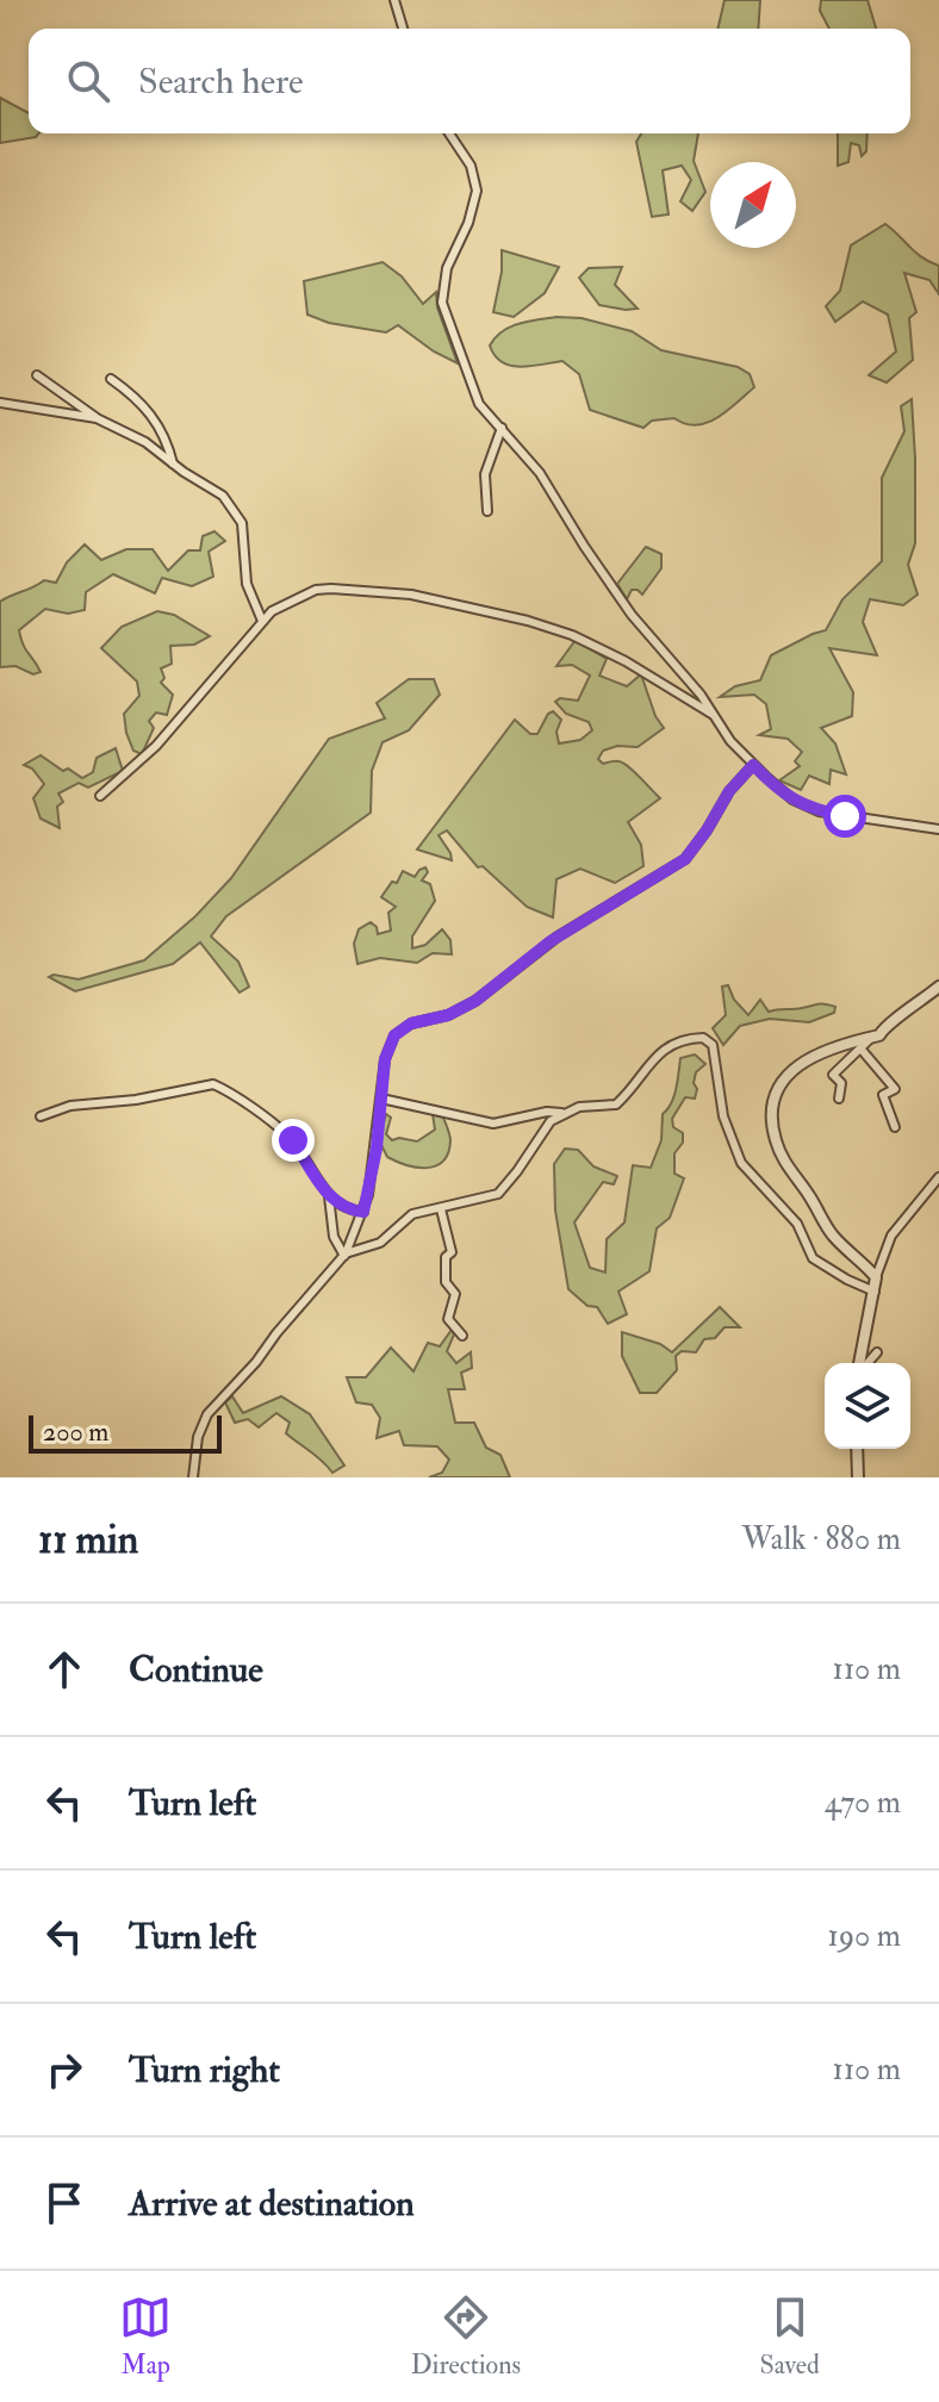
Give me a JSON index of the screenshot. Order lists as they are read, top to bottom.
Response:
{
  "scale_bar": "200 m",
  "north": "top right",
  "page": {
    "search": "Search here",
    "scale": "200 m",
    "heading": ["11 min", "Walk · 880 m"],
    "list": [
      ["Continue", "110 m"],
      ["Turn left", "470 m"],
      ["Turn left", "190 m"],
      ["Turn right", "110 m"],
      "Arrive at destination"
    ],
    "nav": ["Map", "Directions", "Saved"]
  }
}
